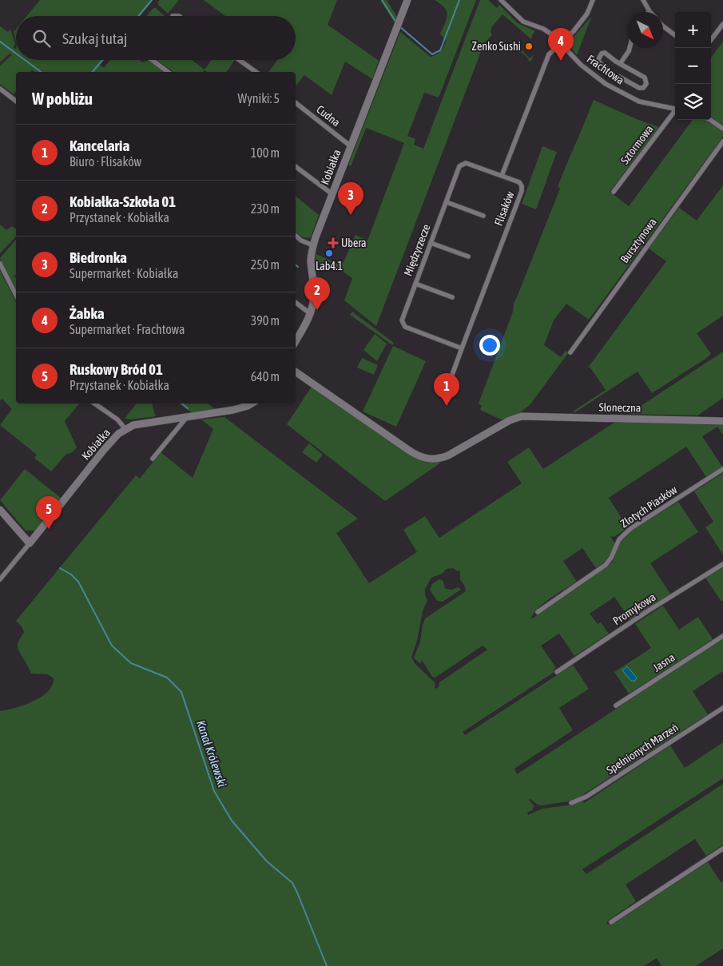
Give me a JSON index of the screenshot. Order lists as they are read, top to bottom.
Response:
{
  "streets": {
    "street": [
      "Frachtowa",
      "Cudna",
      "Sztormowa",
      "Kobiałka",
      "Flisaków",
      "Bursztynowa",
      "Międzyrzecze",
      "Słoneczna",
      "Złotych Piasków",
      "Promykowa",
      "Jasna",
      "Spełnionych Marzeń"
    ]
  },
  "crossings": [
    ["Frachtowa", "Sztormowa"],
    ["Frachtowa", "Flisaków"],
    ["Cudna", "Kobiałka"],
    ["Flisaków", "Międzyrzecze"]
  ],
  "water": ["Kanał Królewski"],
  "places": {
    "other": ["Zenko Sushi", "Lab4.1"],
    "health": ["Ubera"]
  },
  "north": "bottom right",
  "page": {
    "map_buttons": ["+", "−"],
    "search": "Szukaj tutaj",
    "pins": [
      "4",
      "3",
      "2",
      "1",
      "5"
    ],
    "heading": ["W pobliżu", "Wyniki: 5"],
    "list": [
      {
        "mark": "1",
        "name": "Kancelaria",
        "note": "Biuro · Flisaków",
        "value": "100 m"
      },
      {
        "mark": "2",
        "name": "Kobiałka-Szkoła 01",
        "note": "Przystanek · Kobiałka",
        "value": "230 m"
      },
      {
        "mark": "3",
        "name": "Biedronka",
        "note": "Supermarket · Kobiałka",
        "value": "250 m"
      },
      {
        "mark": "4",
        "name": "Żabka",
        "note": "Supermarket · Frachtowa",
        "value": "390 m"
      },
      {
        "mark": "5",
        "name": "Ruskowy Bród 01",
        "note": "Przystanek · Kobiałka",
        "value": "640 m"
      }
    ]
  }
}
